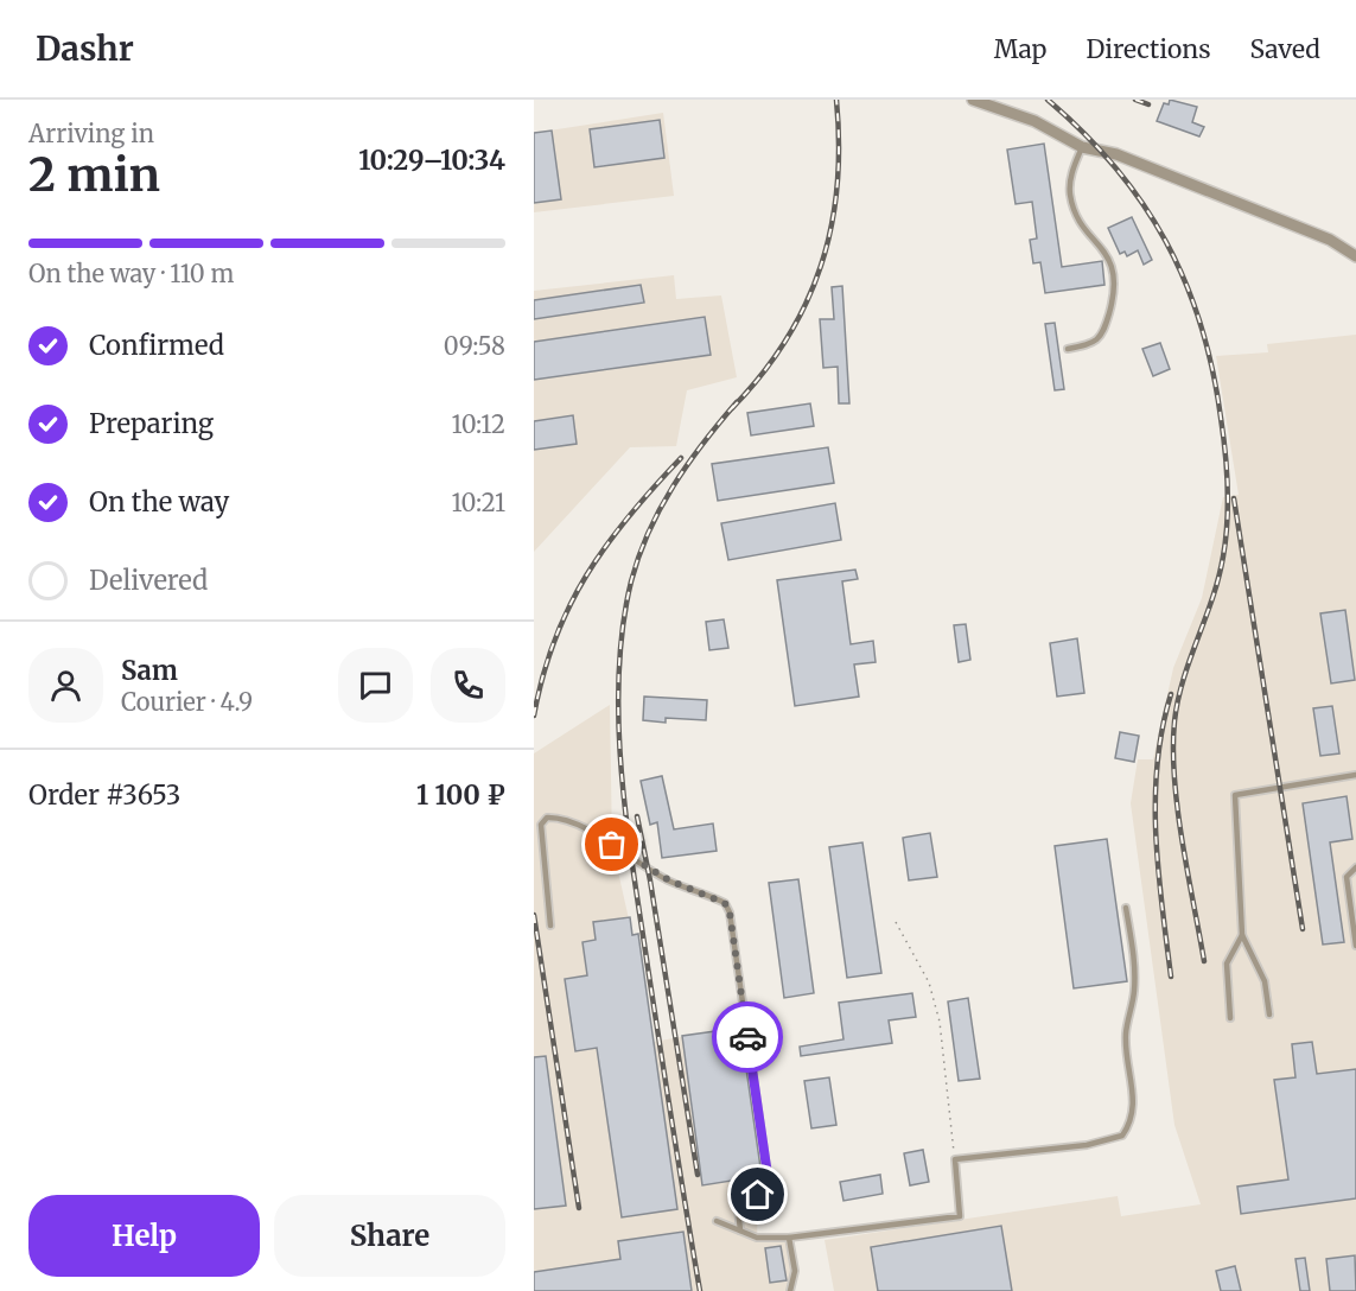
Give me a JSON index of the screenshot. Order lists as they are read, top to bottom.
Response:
{
  "page": {
    "header": "Dashr",
    "nav": ["Map", "Directions", "Saved"],
    "heading": ["2 min", "Arriving in", "10:29–10:34"],
    "panel": [
      "Sam",
      "Courier · 4.9",
      "Order #3653",
      "1 100 ₽"
    ],
    "bar": "On the way · 110 m",
    "list": [
      ["Confirmed", "09:58"],
      ["Preparing", "10:12"],
      ["On the way", "10:21"],
      "Delivered"
    ],
    "buttons": ["Help", "Share"]
  }
}
